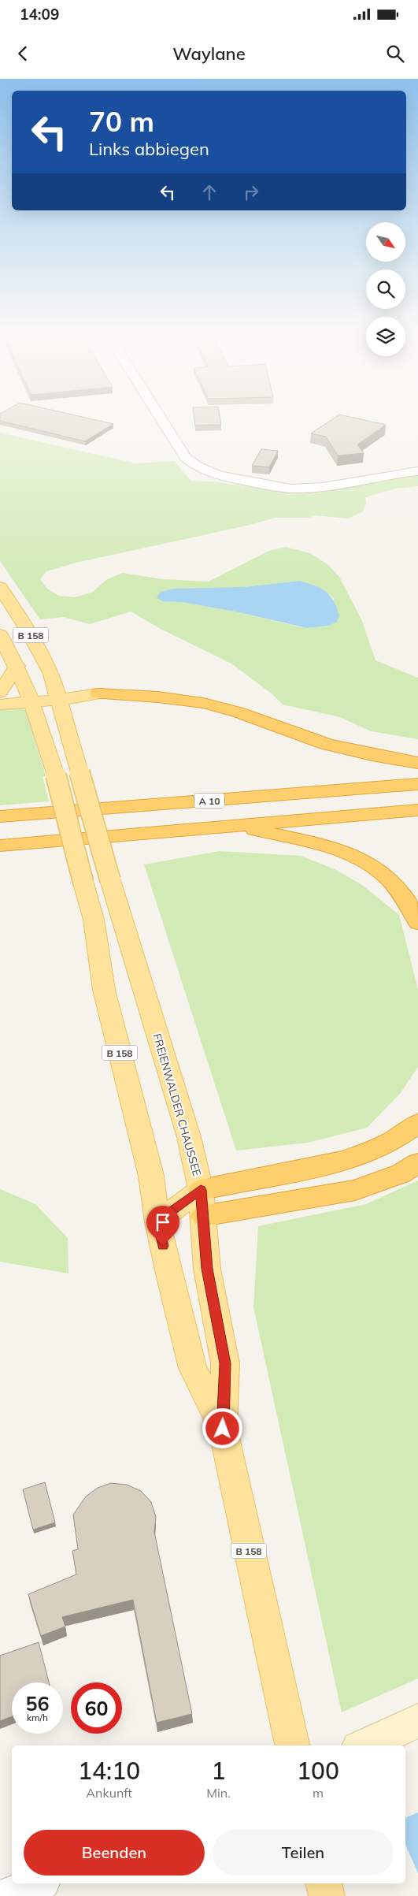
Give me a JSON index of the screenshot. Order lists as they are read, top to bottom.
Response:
{
  "streets": {
    "highway": ["A 10"],
    "main road": ["B 158", "FREIENWALDER CHAUSSEE"]
  },
  "crossings": [
    ["B 158", "FREIENWALDER CHAUSSEE"]
  ],
  "north": "bottom right",
  "page": {
    "status": "14:09",
    "header": "Waylane",
    "turn": ["70 m", "Links abbiegen"],
    "speed": "56 km/h",
    "limit": "60",
    "eta": [
      "14:10",
      "Ankunft",
      "1",
      "Min.",
      "100",
      "m"
    ],
    "buttons": ["Beenden", "Teilen"]
  }
}
